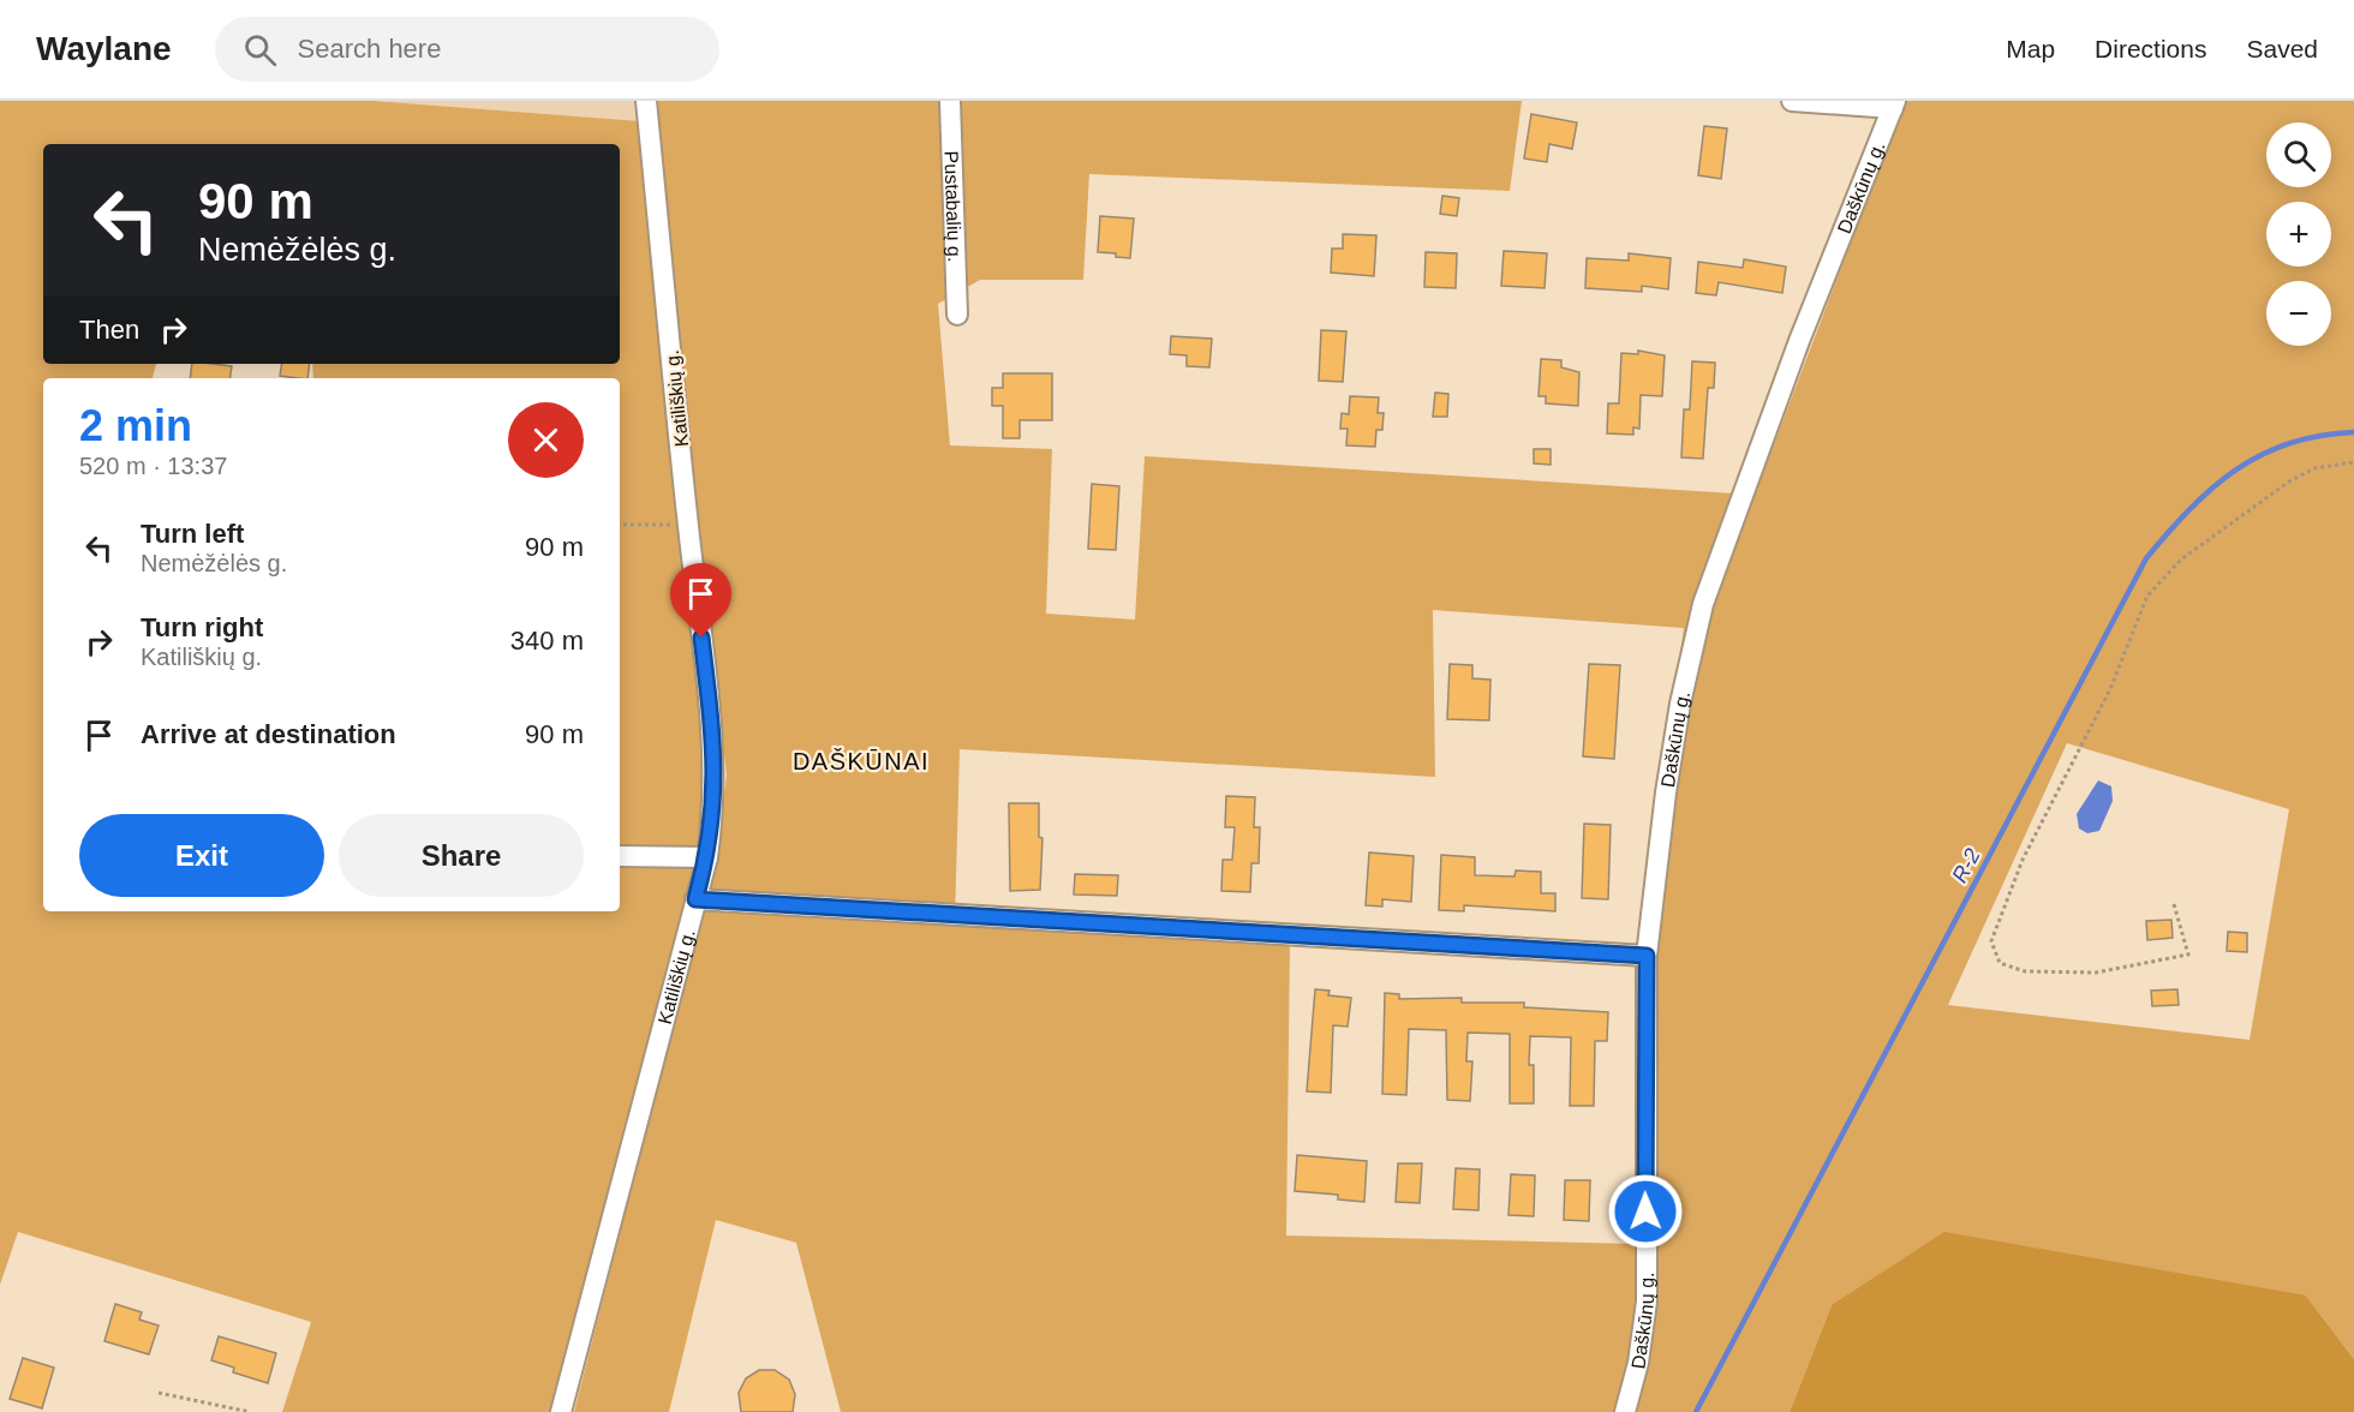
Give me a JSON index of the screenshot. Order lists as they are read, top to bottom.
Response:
{
  "streets": {
    "street": ["Daškūnų g.", "Pustabalių g.", "Katiliškių g."]
  },
  "districts": ["DAŠKŪNAI"],
  "water": ["R-2"],
  "page": {
    "header": "Waylane",
    "search": "Search here",
    "nav": ["Map", "Directions", "Saved"],
    "map_buttons": ["+", "−"],
    "turn": ["90 m", "Nemėžėlės g."],
    "then": "Then",
    "heading": ["2 min", "520 m · 13:37"],
    "list": [
      {
        "name": "Turn left",
        "note": "Nemėžėlės g.",
        "value": "90 m"
      },
      {
        "name": "Turn right",
        "note": "Katiliškių g.",
        "value": "340 m"
      },
      {
        "name": "Arrive at destination",
        "value": "90 m"
      }
    ],
    "buttons": ["Exit", "Share"]
  }
}
